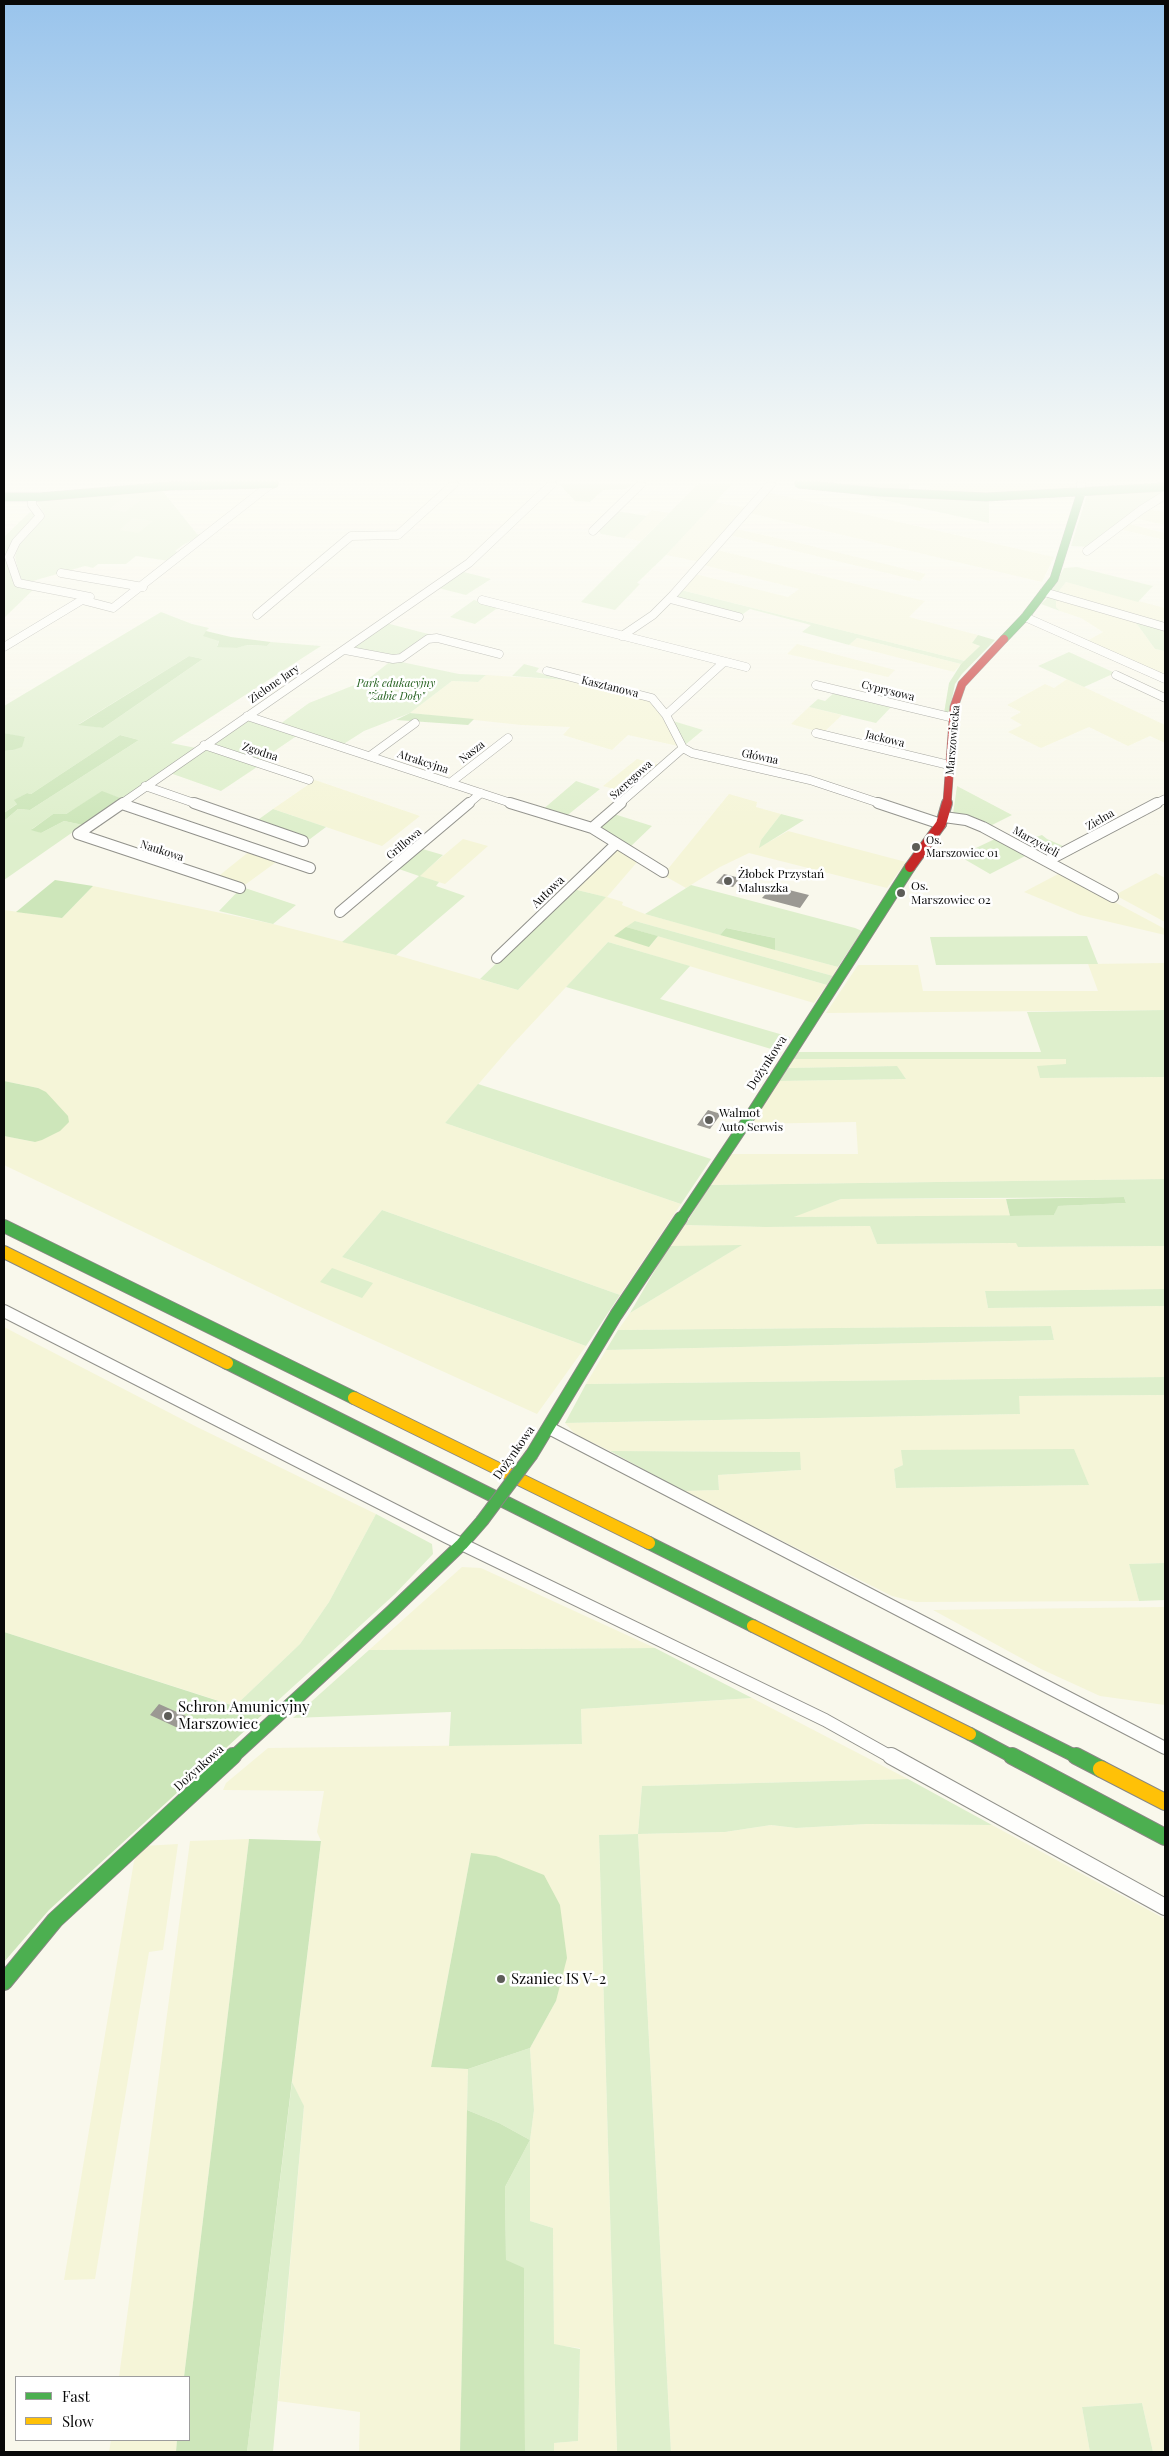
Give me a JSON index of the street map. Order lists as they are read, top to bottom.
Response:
{
  "streets": {
    "main road": ["Marszowiecka", "Dożynkowa"],
    "street": [
      "Zielone Jary",
      "Kasztanowa",
      "Cyprysowa",
      "Jackowa",
      "Zgodna",
      "Nasza",
      "Główna",
      "Atrakcyjna",
      "Szeregowa",
      "Zielna",
      "Marzycieli",
      "Grillowa",
      "Naukowa",
      "Autowa"
    ]
  },
  "crossings": [
    ["Zielone Jary", "Zgodna"],
    ["Zielone Jary", "Atrakcyjna"],
    ["Zielone Jary", "Naukowa"],
    ["Cyprysowa", "Marszowiecka"],
    ["Jackowa", "Marszowiecka"],
    ["Marszowiecka", "Główna"],
    ["Marszowiecka", "Marzycieli"],
    ["Marszowiecka", "Dożynkowa"],
    ["Nasza", "Atrakcyjna"],
    ["Główna", "Szeregowa"],
    ["Główna", "Marzycieli"],
    ["Atrakcyjna", "Szeregowa"],
    ["Atrakcyjna", "Grillowa"],
    ["Zielna", "Marzycieli"]
  ],
  "parks": ["Park edukacyjny \"Żabie Doły\""],
  "places": [
    "Os. Marszowiec 01",
    "Żłobek Przystań Maluszka",
    "Os. Marszowiec 02",
    "Walmot Auto Serwis",
    "Schron Amunicyjny Marszowiec",
    "Szaniec IS V-2"
  ],
  "legend": ["Fast", "Slow"]
}
